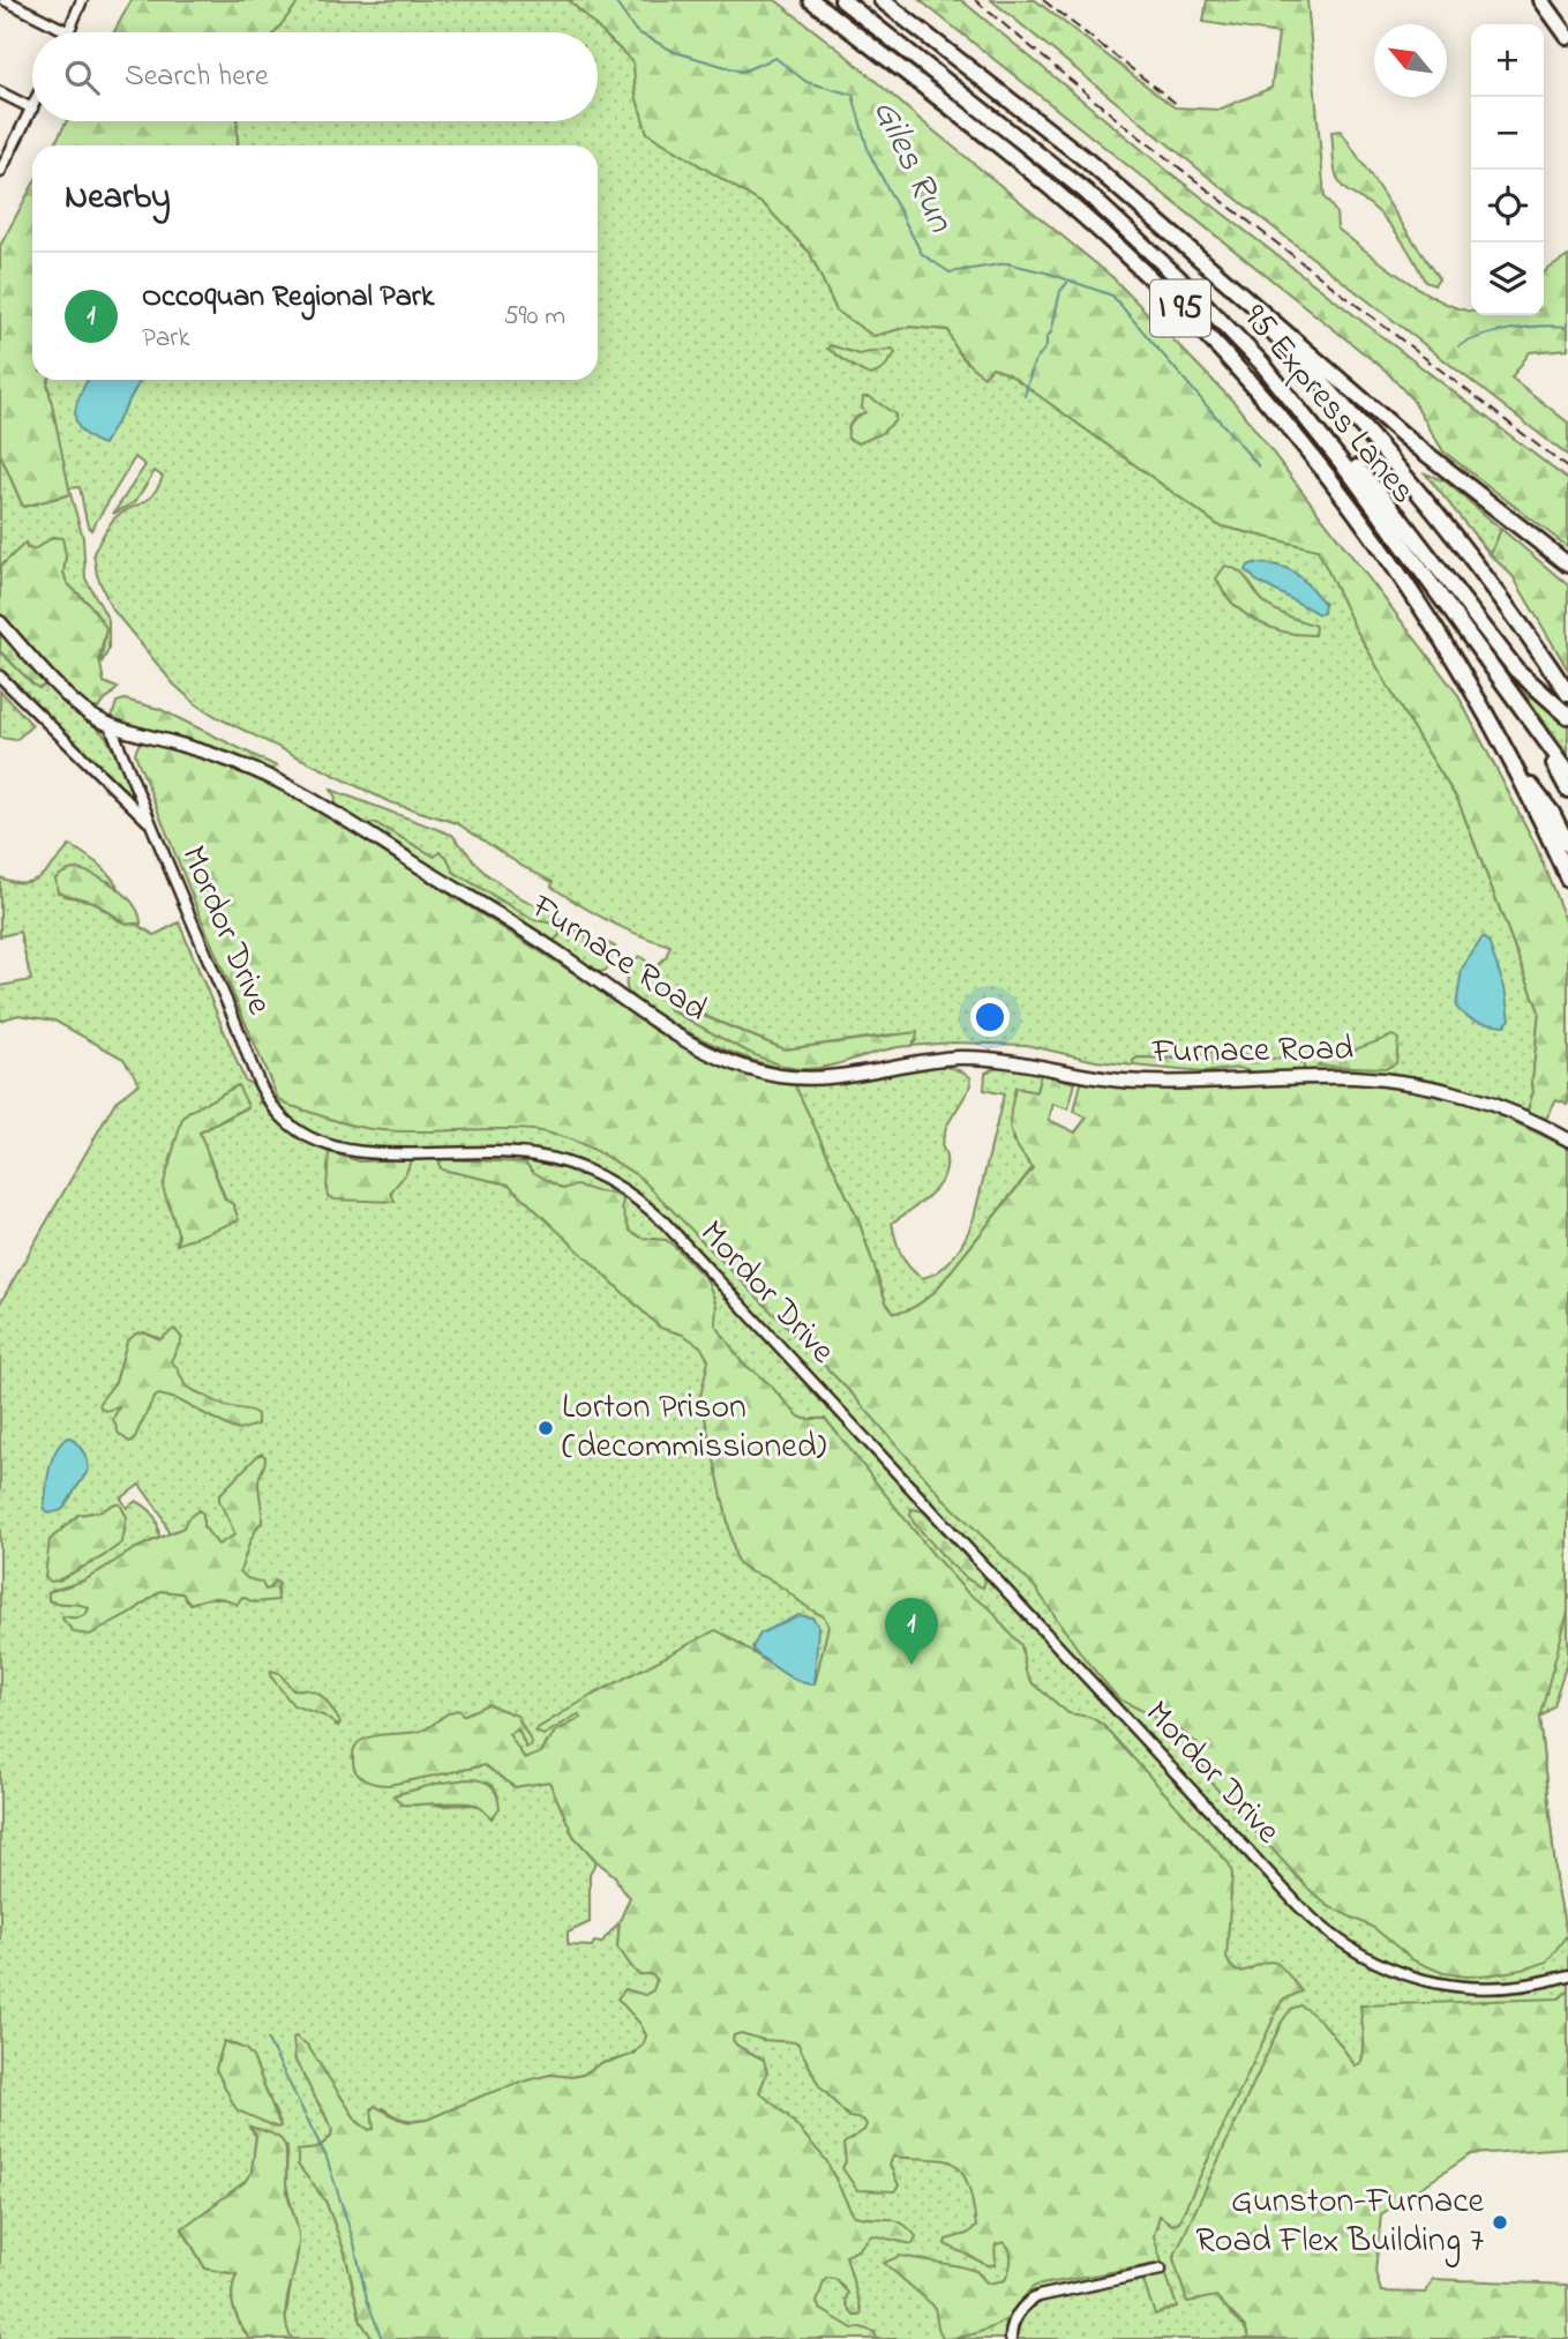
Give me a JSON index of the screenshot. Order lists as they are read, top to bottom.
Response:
{
  "streets": {
    "highway": ["I 95", "95 Express Lanes"],
    "main road": ["Furnace Road"],
    "street": ["Mordor Drive"]
  },
  "crossings": [
    ["Mordor Drive", "Furnace Road"]
  ],
  "water": ["Giles Run"],
  "places": ["Lorton Prison (decommissioned)", "Gunston-Furnace Road Flex Building 7"],
  "north": "top left",
  "page": {
    "map_buttons": ["+", "−"],
    "search": "Search here",
    "heading": "Nearby",
    "list": [
      {
        "mark": "1",
        "name": "Occoquan Regional Park",
        "note": "Park",
        "value": "590 m"
      }
    ],
    "pins": "1"
  }
}
